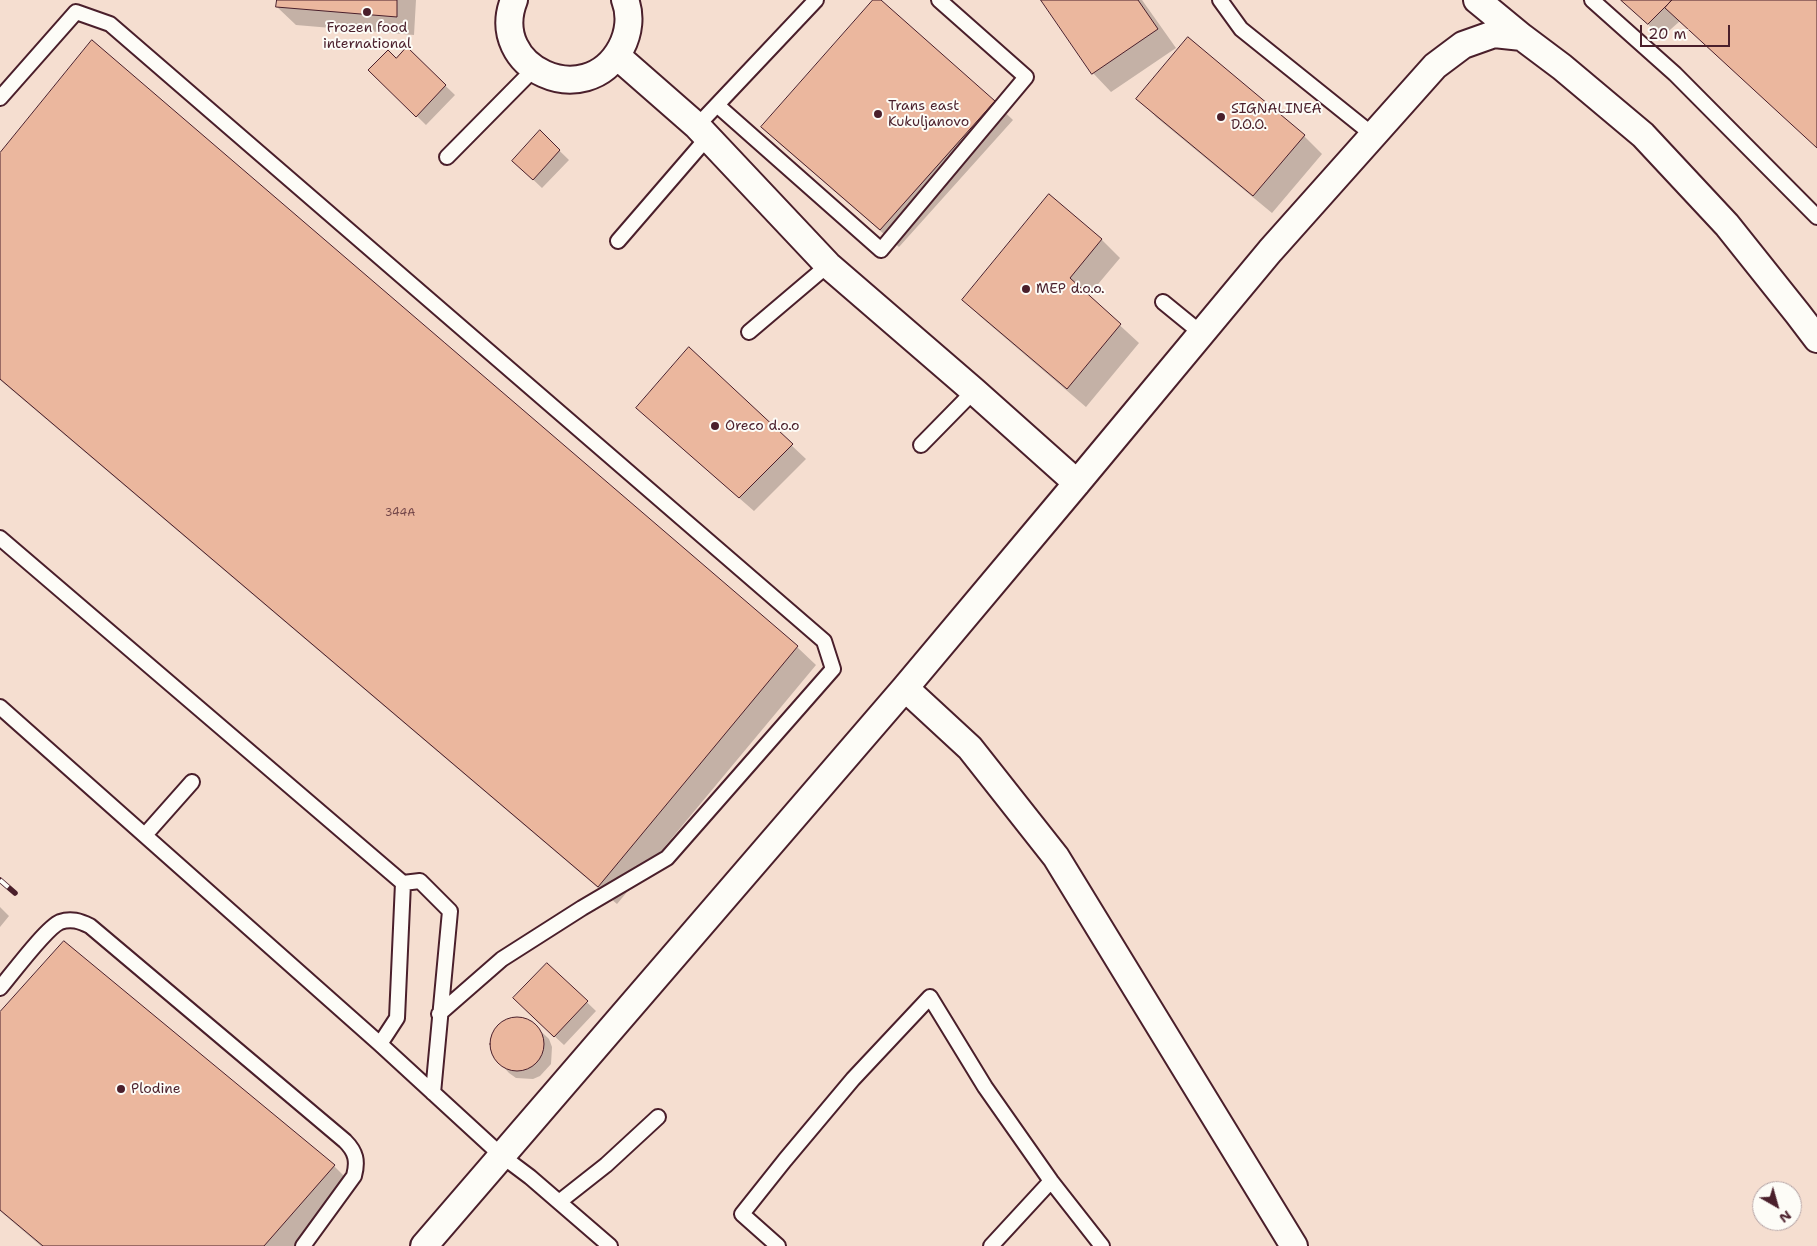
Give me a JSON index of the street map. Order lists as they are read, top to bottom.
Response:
{
  "places": [
    "Frozen food international",
    "Trans east Kukuljanovo",
    "SIGNALINEA D.O.O.",
    "MEP d.o.o.",
    "Oreco d.o.o",
    "Plodine"
  ],
  "house_numbers": ["344A"],
  "scale_bar": "20 m",
  "north": "bottom right"
}
